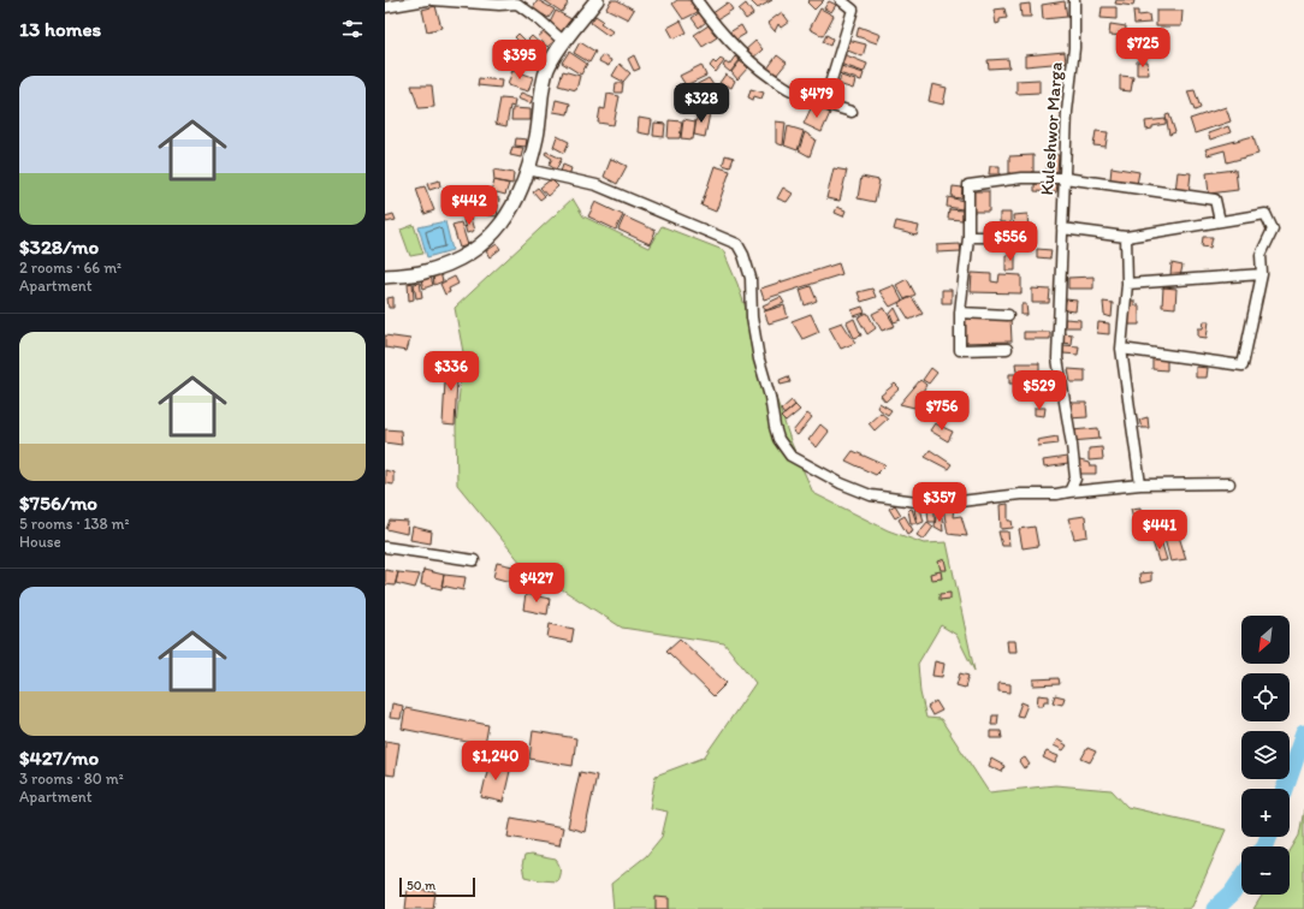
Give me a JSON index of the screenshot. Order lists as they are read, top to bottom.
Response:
{
  "streets": {
    "street": ["Kuleshwor Marga"]
  },
  "scale_bar": "50 m",
  "north": "bottom left",
  "page": {
    "heading": "13 homes",
    "price": [
      "$725",
      "$395",
      "$479",
      "$328",
      "$442",
      "$556",
      "$336",
      "$529",
      "$756",
      "$357",
      "$441",
      "$427",
      "$1,240"
    ],
    "list": [
      {
        "name": "$328/mo",
        "note": "2 rooms · 66 m² · Apartment"
      },
      {
        "name": "$756/mo",
        "note": "5 rooms · 138 m² · House"
      },
      {
        "name": "$427/mo",
        "note": "3 rooms · 80 m² · Apartment"
      }
    ],
    "map_buttons": ["+", "−"],
    "scale": "50 m"
  }
}
